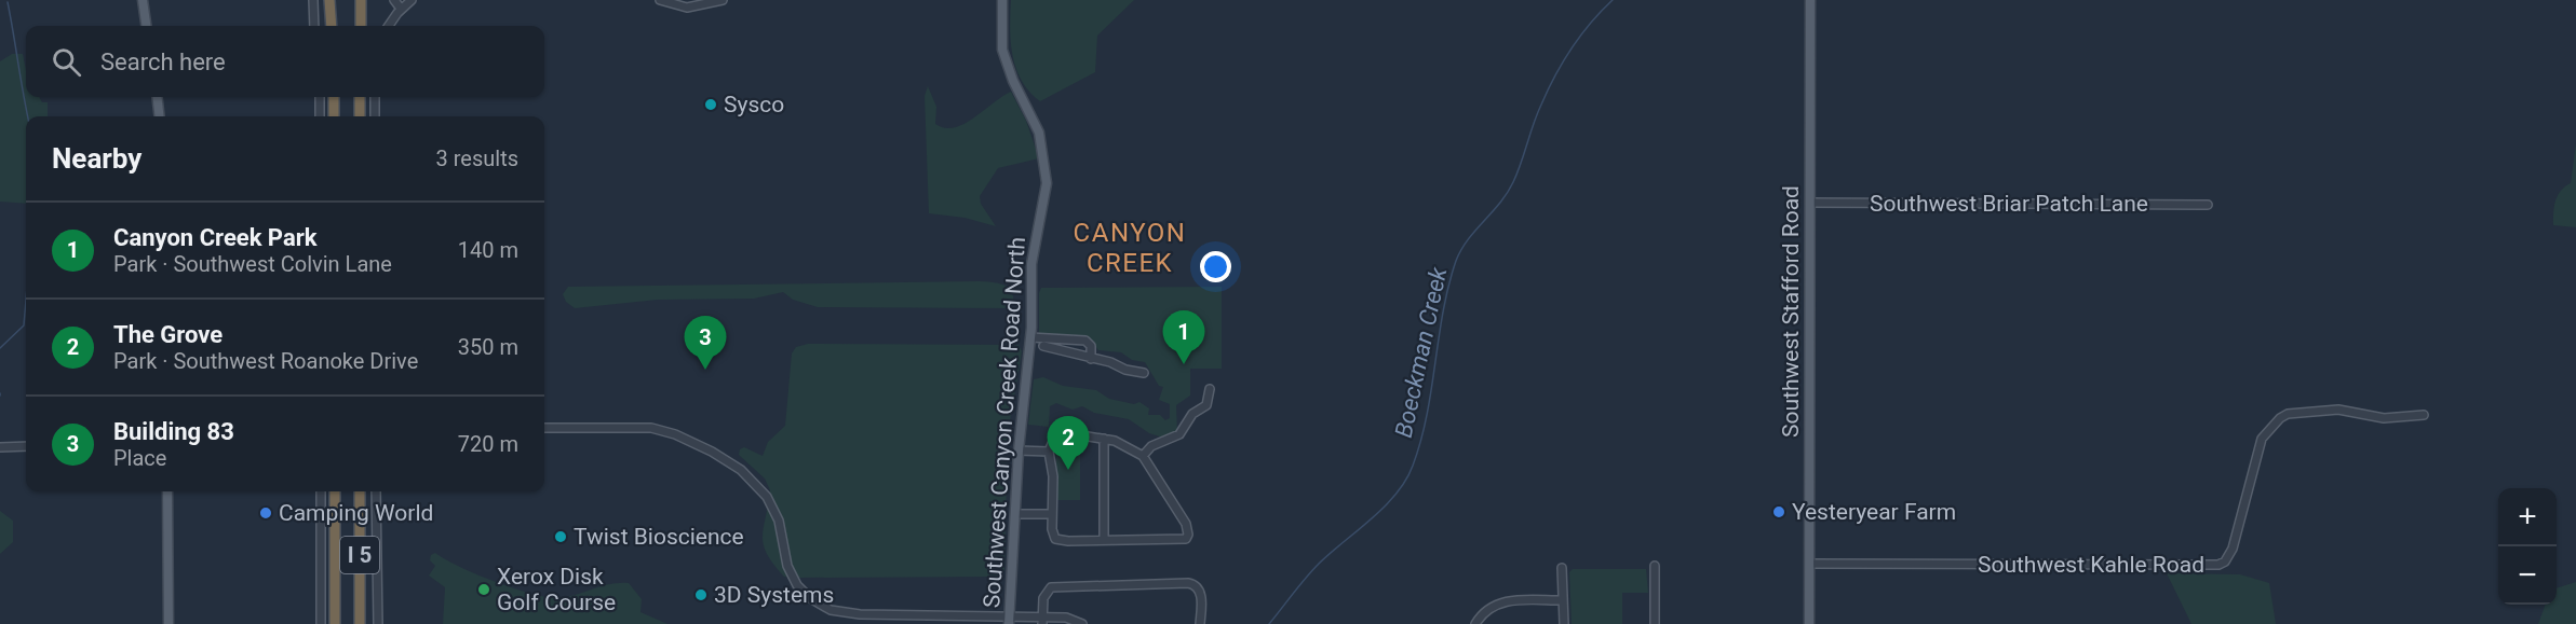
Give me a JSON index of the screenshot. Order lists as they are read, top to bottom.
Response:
{
  "streets": {
    "highway": ["I 5"],
    "main road": ["Southwest Stafford Road", "Southwest Canyon Creek Road North"],
    "street": ["Southwest Briar Patch Lane", "Southwest Kahle Road"]
  },
  "crossings": [
    ["Southwest Briar Patch Lane", "Southwest Stafford Road"],
    ["Southwest Stafford Road", "Southwest Kahle Road"]
  ],
  "districts": ["CANYON CREEK"],
  "water": ["Boeckman Creek"],
  "places": [
    "Sysco",
    "Yesteryear Farm",
    "Camping World",
    "Twist Bioscience",
    "Xerox Disk Golf Course",
    "3D Systems"
  ],
  "page": {
    "search": "Search here",
    "heading": ["Nearby", "3 results"],
    "list": [
      {
        "mark": "1",
        "name": "Canyon Creek Park",
        "note": "Park · Southwest Colvin Lane",
        "value": "140 m"
      },
      {
        "mark": "2",
        "name": "The Grove",
        "note": "Park · Southwest Roanoke Drive",
        "value": "350 m"
      },
      {
        "mark": "3",
        "name": "Building 83",
        "note": "Place",
        "value": "720 m"
      }
    ],
    "pins": ["1", "3", "2"],
    "map_buttons": ["+", "−"]
  }
}
